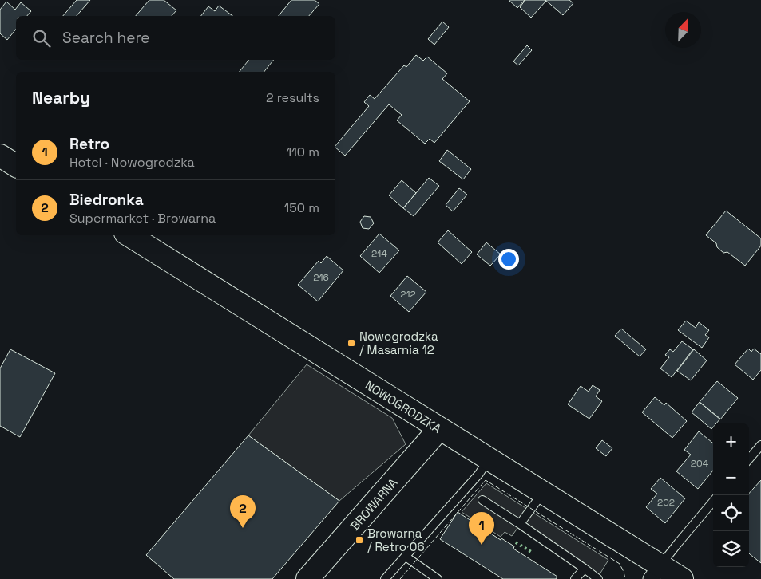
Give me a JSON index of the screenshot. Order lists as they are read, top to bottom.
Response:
{
  "streets": {
    "main road": ["NOWOGRODZKA", "BROWARNA"]
  },
  "crossings": [
    ["NOWOGRODZKA", "BROWARNA"]
  ],
  "places": {
    "transit": ["Nowogrodzka / Masarnia 12", "Browarna / Retro 06"]
  },
  "house_numbers": [
    "214",
    "216",
    "212",
    "204",
    "202"
  ],
  "north": "top right",
  "page": {
    "search": "Search here",
    "heading": ["Nearby", "2 results"],
    "list": [
      {
        "mark": "1",
        "name": "Retro",
        "note": "Hotel · Nowogrodzka",
        "value": "110 m"
      },
      {
        "mark": "2",
        "name": "Biedronka",
        "note": "Supermarket · Browarna",
        "value": "150 m"
      }
    ],
    "map_buttons": ["+", "−"],
    "pins": ["2", "1"]
  }
}
